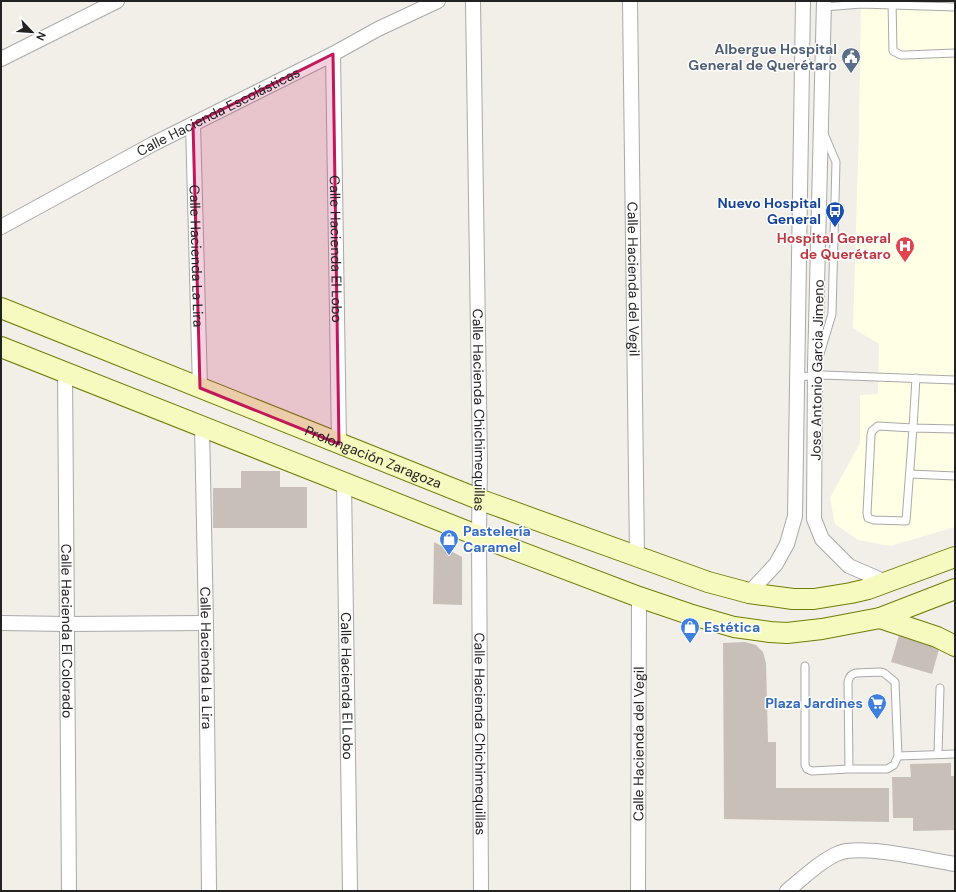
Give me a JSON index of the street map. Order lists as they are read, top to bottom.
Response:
{
  "streets": {
    "main road": ["Prolongación Zaragoza"],
    "street": [
      "Calle Hacienda Escolásticas",
      "Calle Hacienda El Lobo",
      "Calle Hacienda La Lira",
      "Calle Hacienda del Vegil",
      "Jose Antonio Garcia Jimeno",
      "Calle Hacienda Chichimequillas",
      "Calle Hacienda El Colorado"
    ]
  },
  "crossings": [
    ["Calle Hacienda Escolásticas", "Calle Hacienda El Lobo"],
    ["Calle Hacienda Escolásticas", "Calle Hacienda La Lira"],
    ["Calle Hacienda El Lobo", "Prolongación Zaragoza"],
    ["Calle Hacienda La Lira", "Prolongación Zaragoza"],
    ["Calle Hacienda del Vegil", "Prolongación Zaragoza"],
    ["Jose Antonio Garcia Jimeno", "Prolongación Zaragoza"],
    ["Calle Hacienda Chichimequillas", "Prolongación Zaragoza"]
  ],
  "places": {
    "public building": ["Albergue Hospital General de Querétaro"],
    "bus stop": ["Nuevo Hospital General"],
    "hospital": ["Hospital General de Querétaro"],
    "shop": ["Pastelería Caramel", "Estética"],
    "supermarket": ["Plaza Jardines"]
  },
  "north": "bottom right"
}
